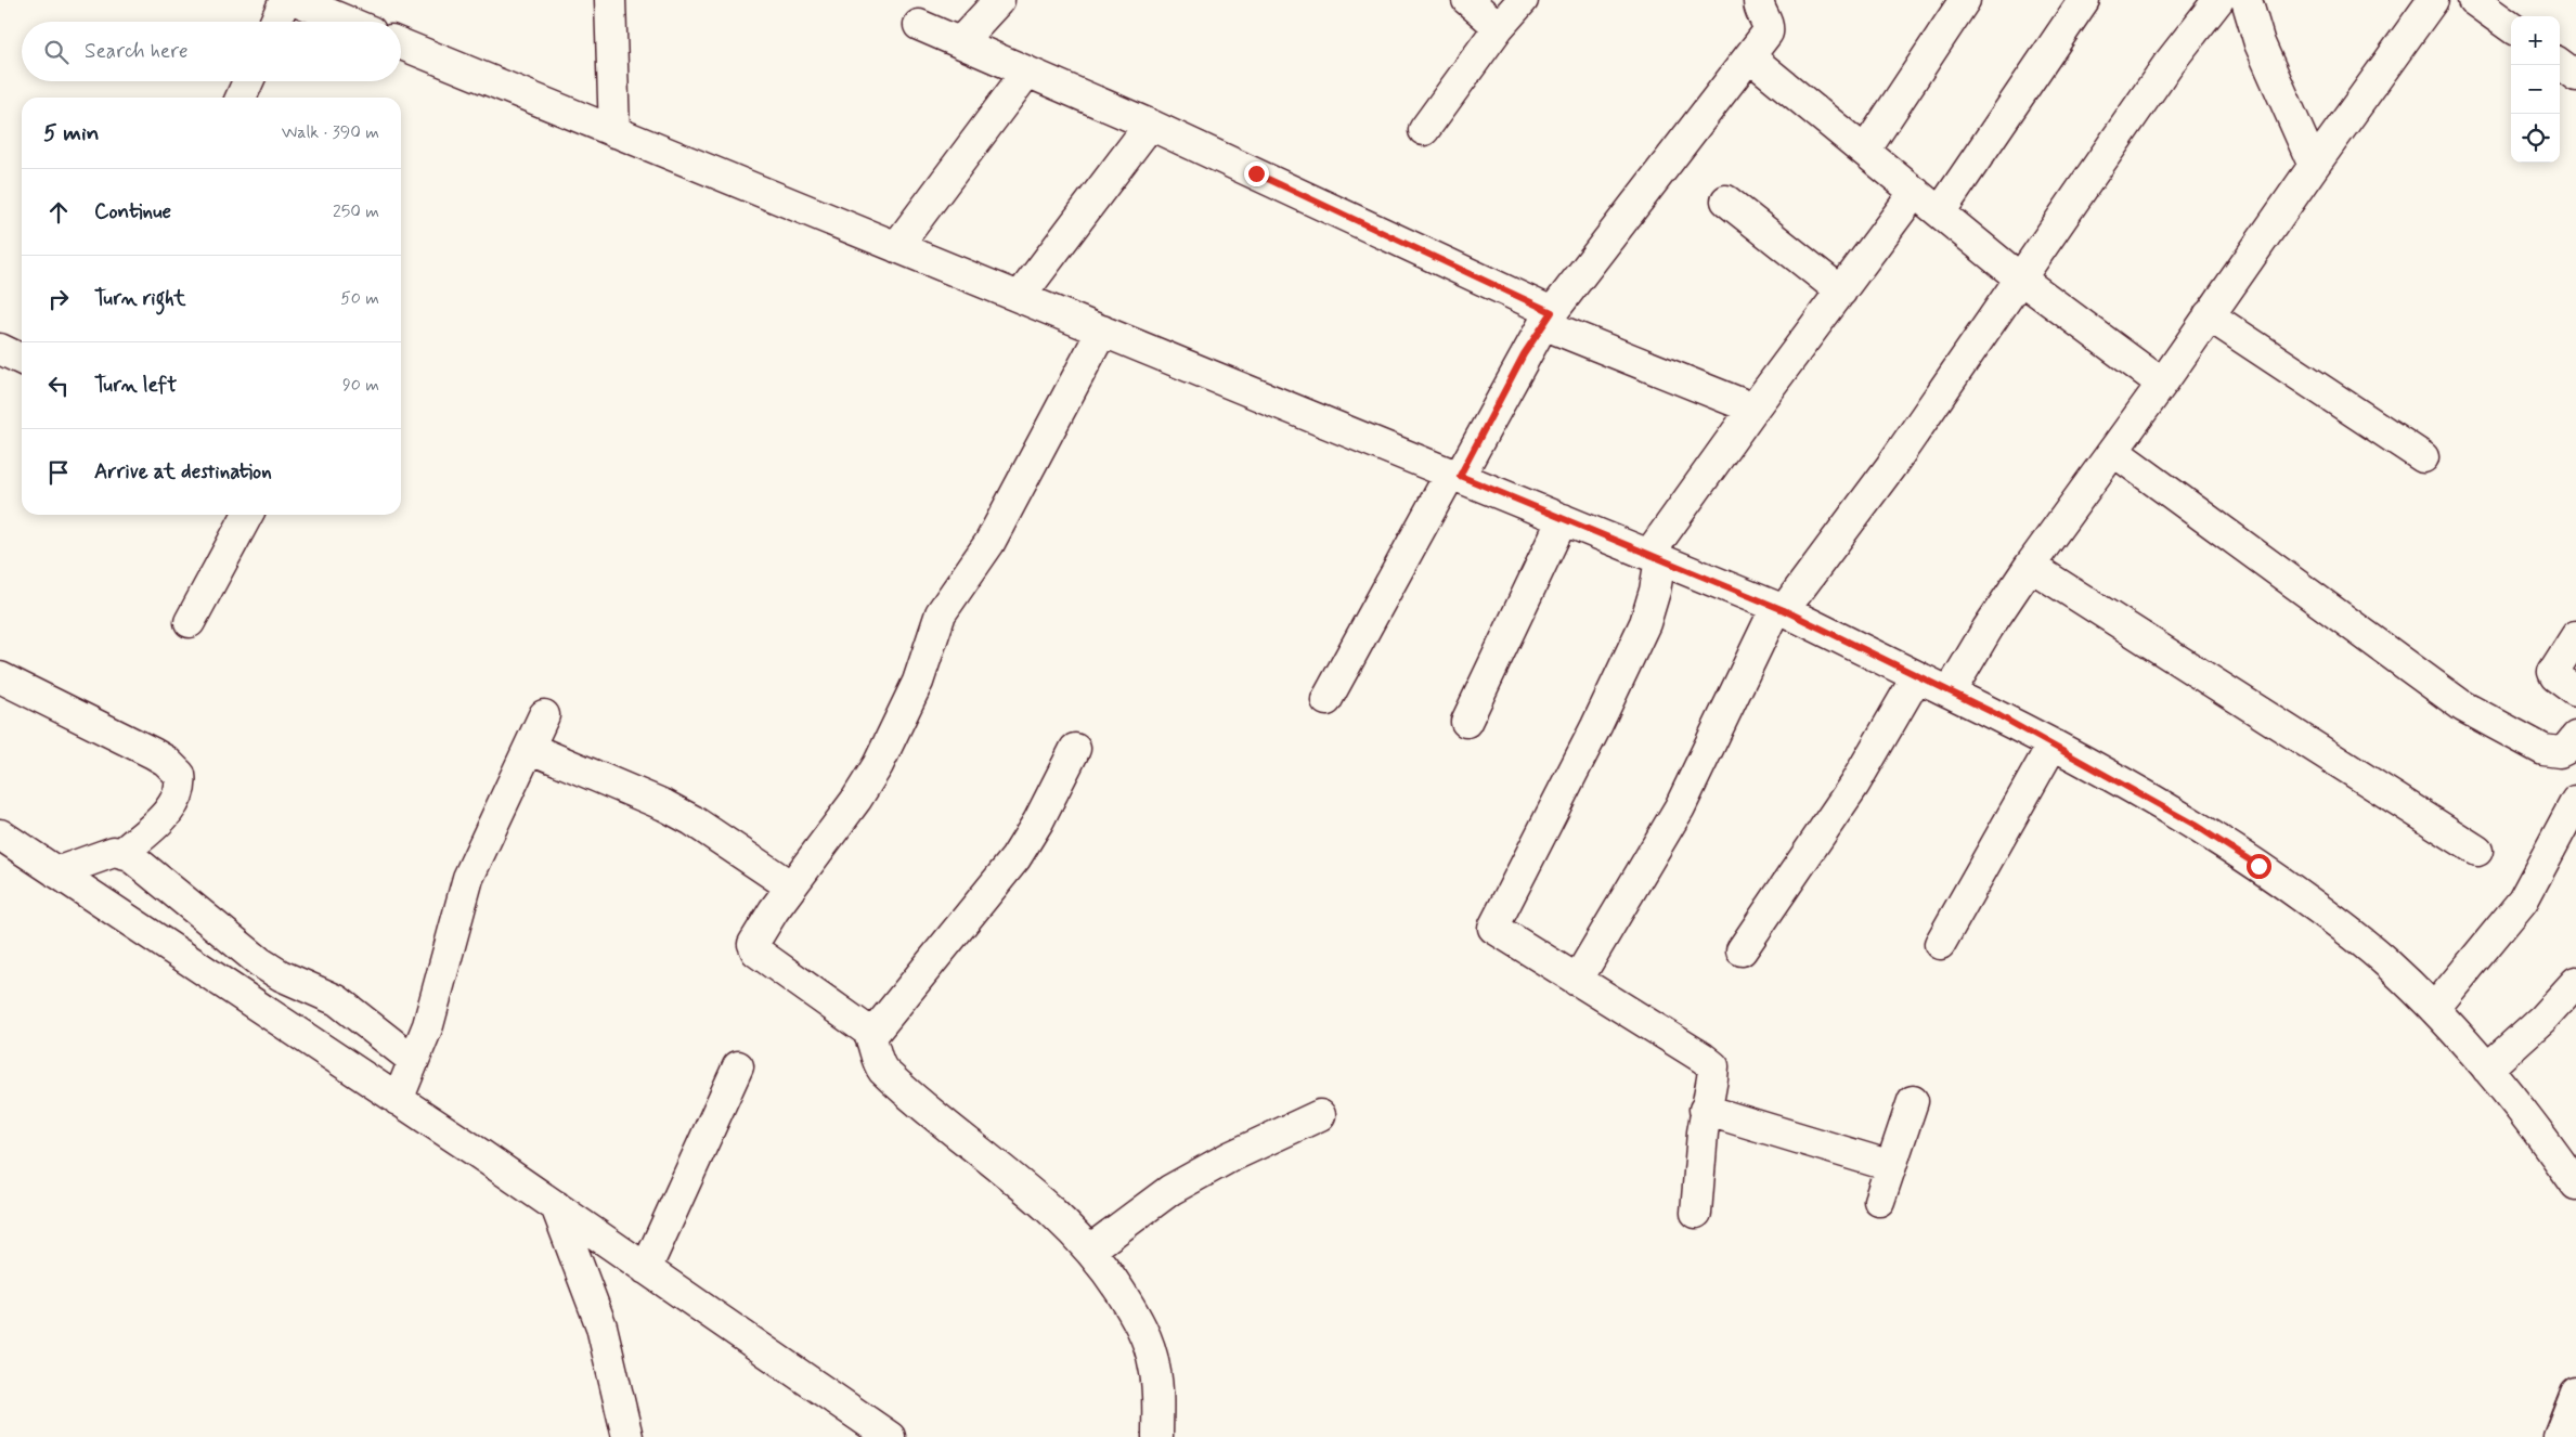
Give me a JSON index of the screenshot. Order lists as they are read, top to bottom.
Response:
{
  "page": {
    "map_buttons": ["+", "−"],
    "search": "Search here",
    "heading": ["5 min", "Walk · 390 m"],
    "list": [
      ["Continue", "250 m"],
      ["Turn right", "50 m"],
      ["Turn left", "90 m"],
      "Arrive at destination"
    ]
  }
}
